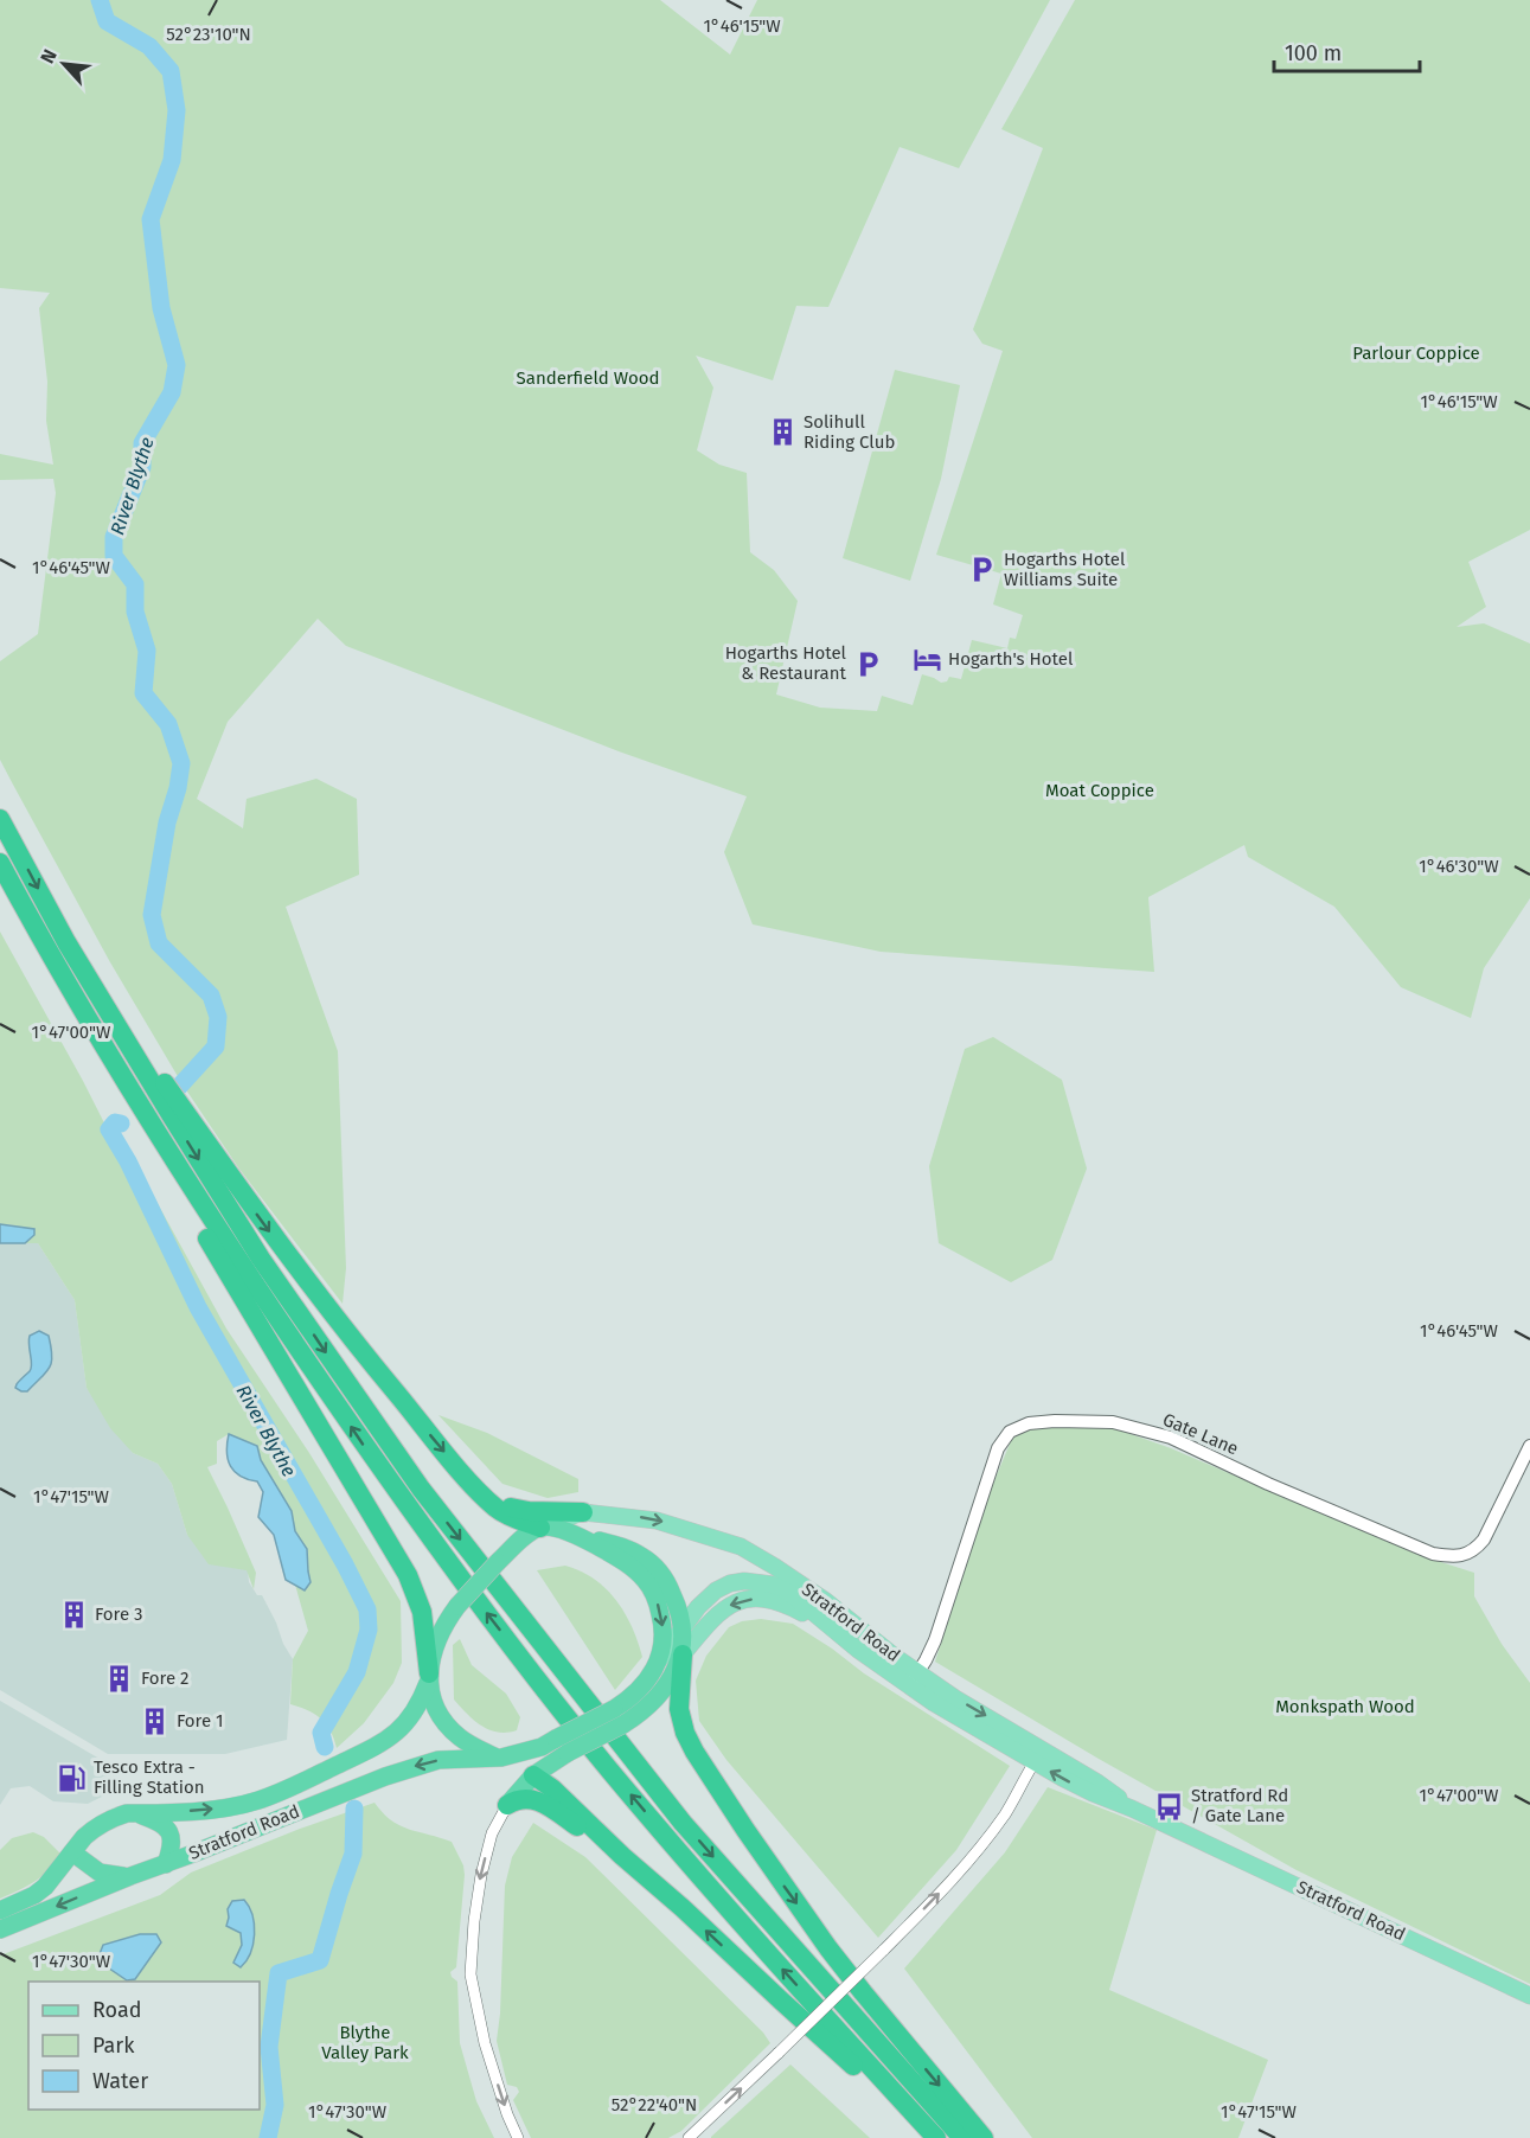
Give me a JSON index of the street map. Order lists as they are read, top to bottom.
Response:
{
  "streets": {
    "highway": ["Stratford Road"],
    "street": ["Gate Lane"]
  },
  "crossings": [
    ["Gate Lane", "Stratford Road"]
  ],
  "water": ["River Blythe"],
  "parks": [
    "Parlour Coppice",
    "Sanderfield Wood",
    "Moat Coppice",
    "Monkspath Wood",
    "Blythe Valley Park"
  ],
  "places": {
    "building": [
      "Solihull Riding Club",
      "Fore 3",
      "Fore 2",
      "Fore 1"
    ],
    "parking": ["Hogarths Hotel Williams Suite", "Hogarths Hotel & Restaurant"],
    "hotel": ["Hogarth's Hotel"],
    "fuel station": ["Tesco Extra - Filling Station"],
    "bus stop": ["Stratford Rd / Gate Lane"]
  },
  "legend": ["Road", "Park", "Water"],
  "scale_bar": "100 m",
  "north": "top left",
  "coordinates": [
    "1°46'15\"W",
    "52°23'10\"N",
    "1°46'45\"W",
    "1°46'30\"W",
    "1°47'00\"W",
    "1°47'15\"W",
    "1°47'30\"W",
    "52°22'40\"N"
  ]
}
